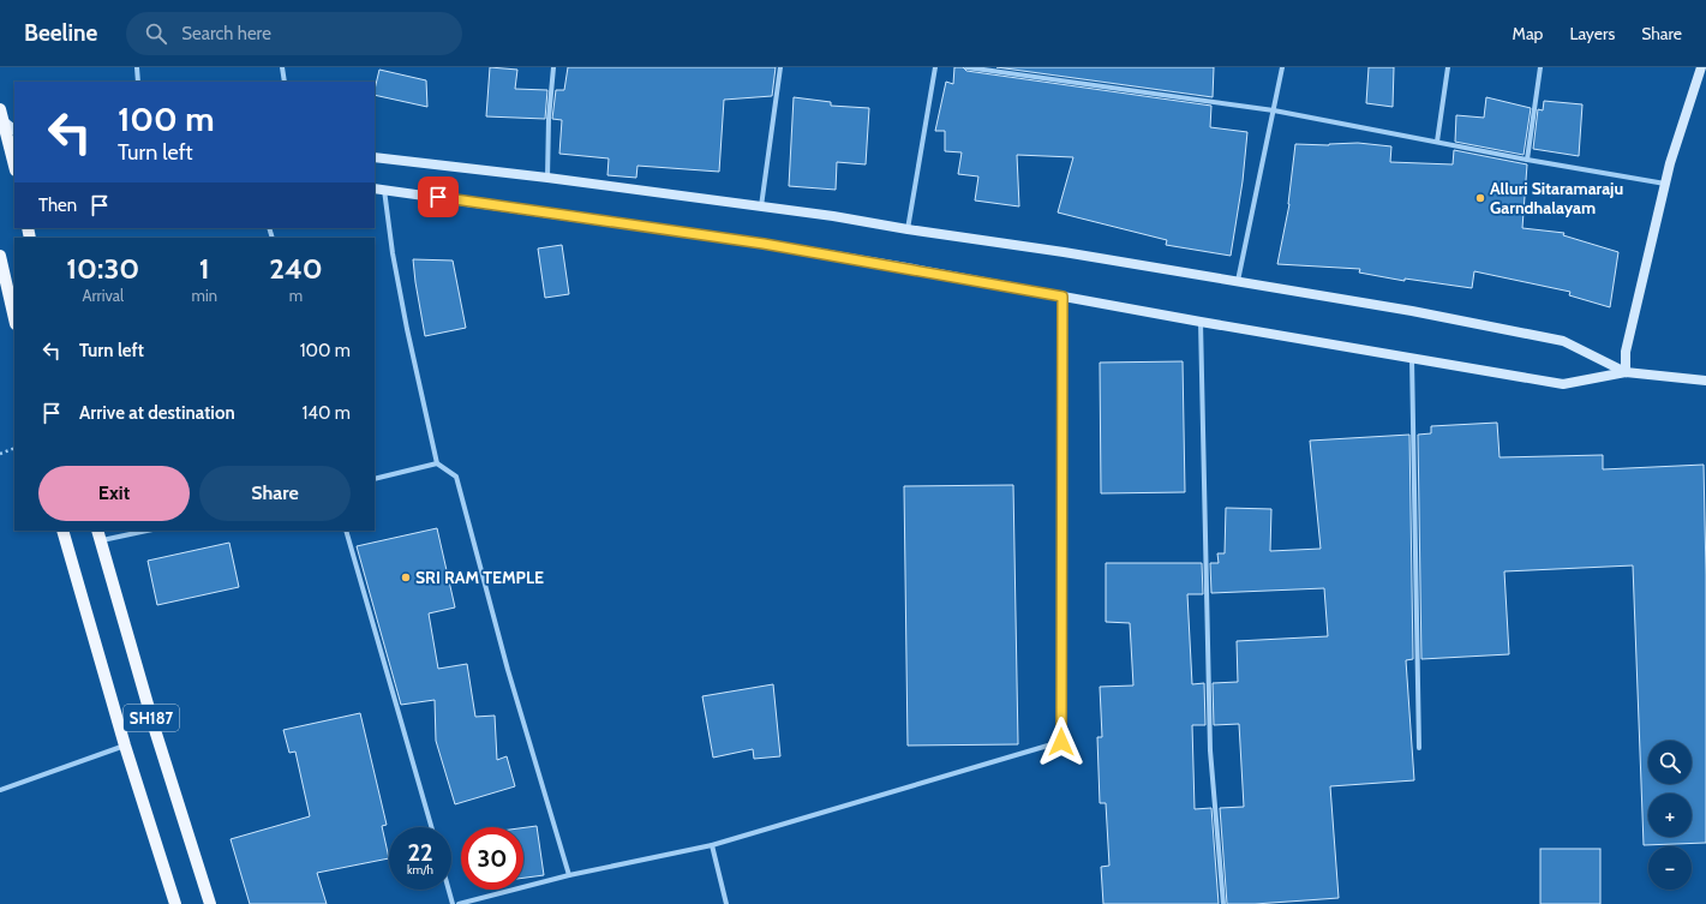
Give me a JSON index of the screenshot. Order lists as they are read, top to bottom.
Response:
{
  "streets": {
    "main road": ["SH187"]
  },
  "places": ["Alluri Sitaramaraju Garndhalayam", "SRI RAM TEMPLE"],
  "page": {
    "header": "Beeline",
    "search": "Search here",
    "nav": ["Map", "Layers", "Share"],
    "turn": ["100 m", "Turn left"],
    "then": "Then",
    "eta": [
      "10:30",
      "Arrival",
      "1",
      "min",
      "240",
      "m"
    ],
    "list": [
      {
        "name": "Turn left",
        "value": "100 m"
      },
      {
        "name": "Arrive at destination",
        "value": "140 m"
      }
    ],
    "buttons": ["Exit", "Share"],
    "map_buttons": ["+", "−"],
    "speed": "22 km/h",
    "limit": "30"
  }
}
